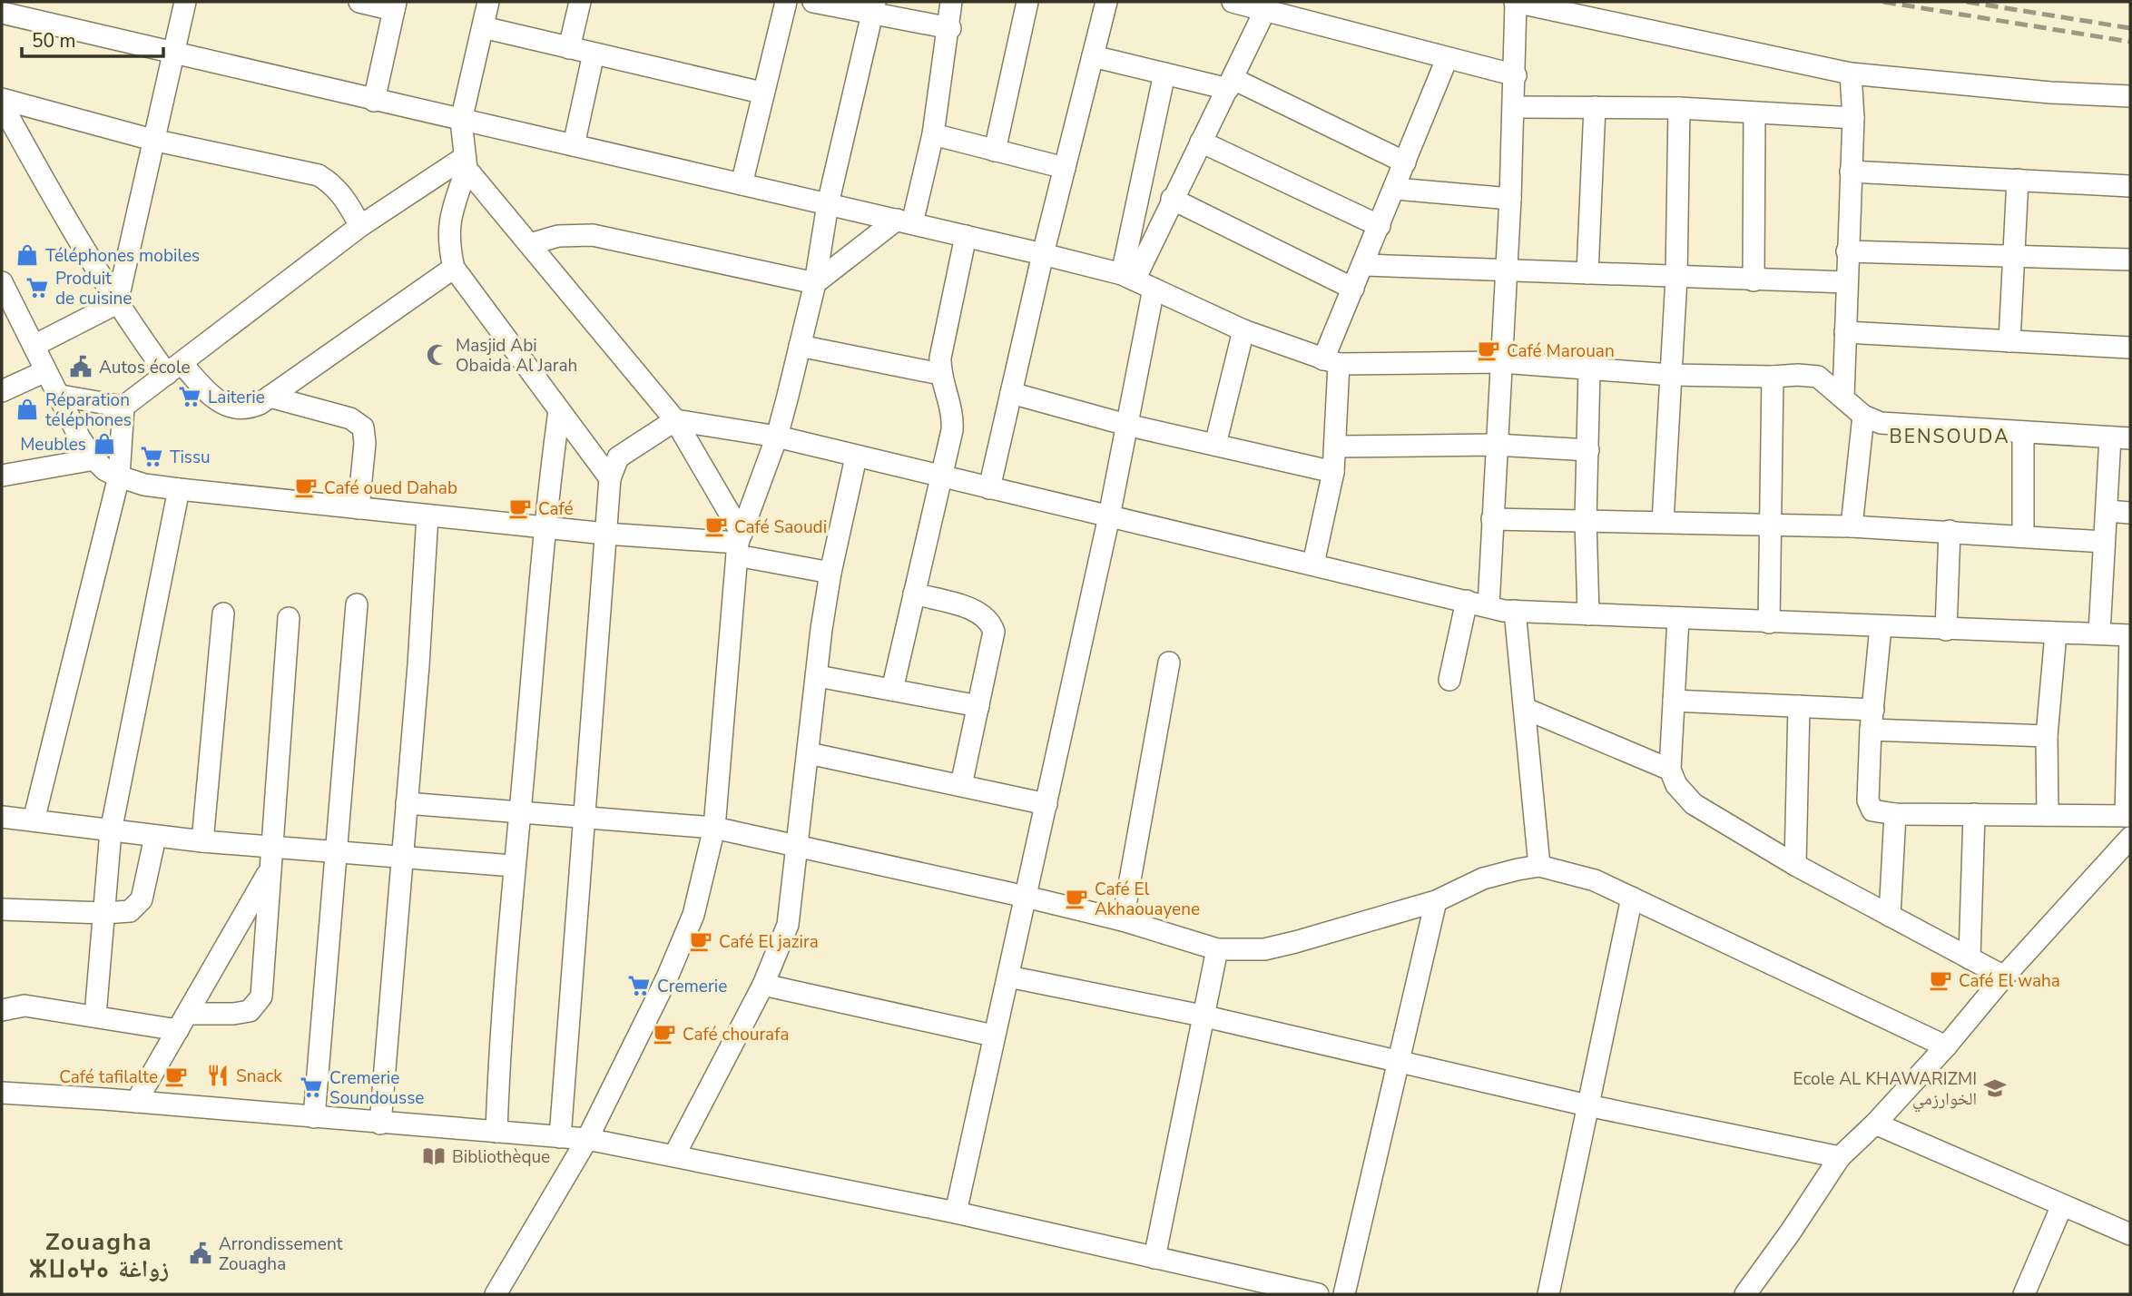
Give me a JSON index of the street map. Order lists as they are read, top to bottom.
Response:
{
  "districts": ["BENSOUDA", "Zouagha ⵣⵡⴰⵖⴰ زواغة"],
  "places": {
    "shop": ["Téléphones mobiles", "Réparation téléphones", "Meubles"],
    "supermarket": [
      "Produit de cuisine",
      "Laiterie",
      "Tissu",
      "Cremerie",
      "Cremerie Soundousse"
    ],
    "cafe": [
      "Café Marouan",
      "Café oued Dahab",
      "Café",
      "Café Saoudi",
      "Café El Akhaouayene",
      "Café El jazira",
      "Café El waha",
      "Café chourafa",
      "Café tafilalte"
    ],
    "mosque": ["Masjid Abi Obaida Al Jarah"],
    "public building": ["Autos école", "Arrondissement Zouagha"],
    "restaurant": ["Snack"],
    "school or university": ["Ecole AL KHAWARIZMI الخوارزمي"],
    "library": ["Bibliothèque"]
  },
  "scale_bar": "50 m"
}
